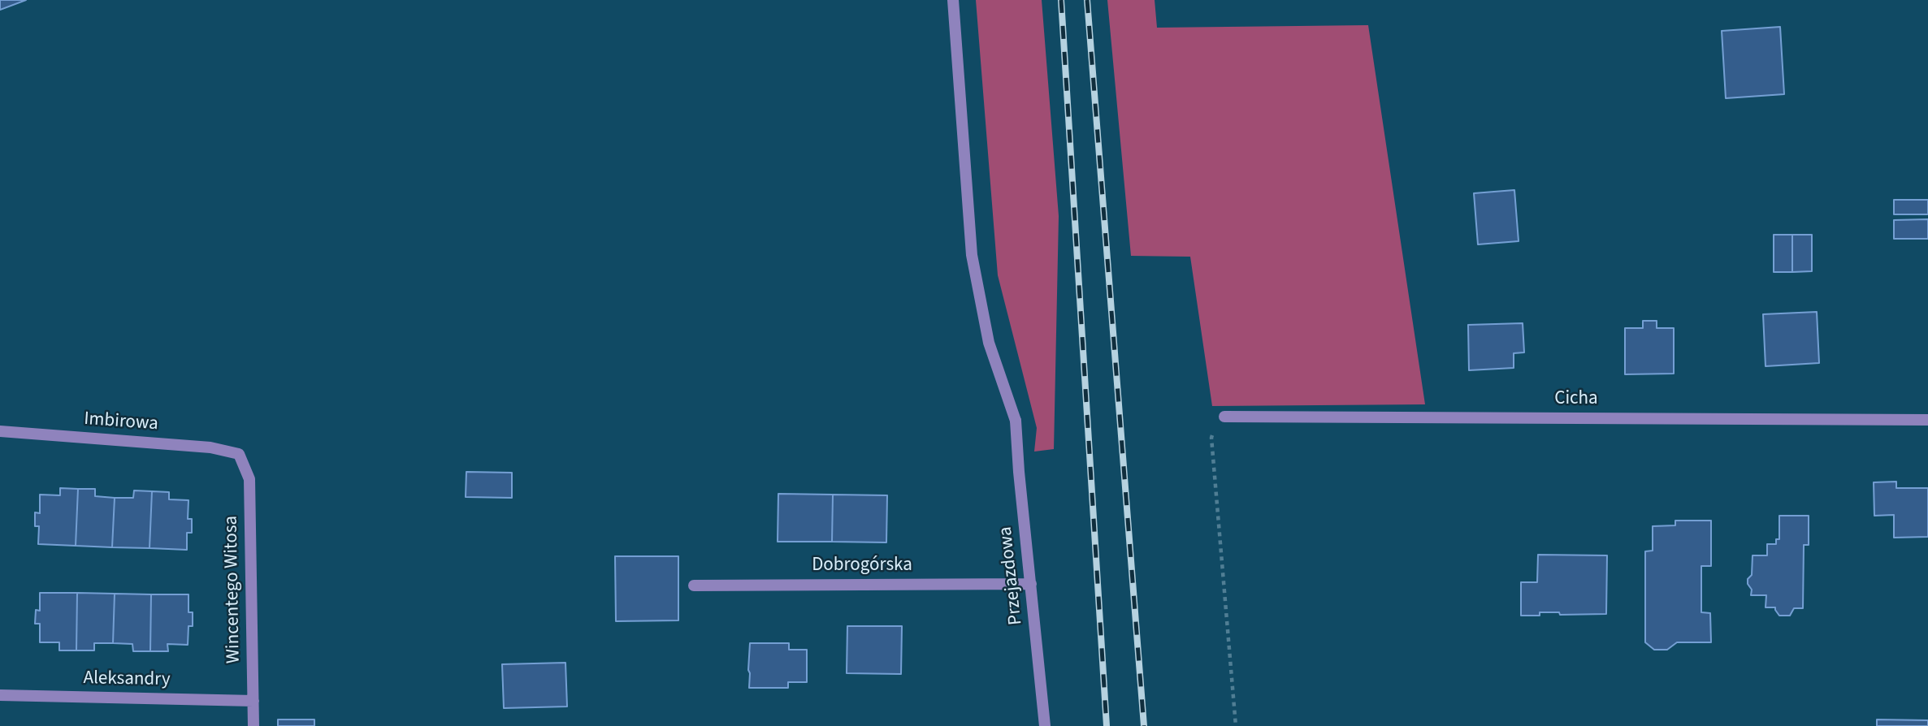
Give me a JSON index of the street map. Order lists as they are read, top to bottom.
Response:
{
  "streets": {
    "street": [
      "Cicha",
      "Imbirowa",
      "Dobrogórska",
      "Przejazdowa",
      "Wincentego Witosa",
      "Aleksandry"
    ]
  },
  "crossings": [
    ["Imbirowa", "Wincentego Witosa"],
    ["Dobrogórska", "Przejazdowa"],
    ["Wincentego Witosa", "Aleksandry"]
  ]
}
